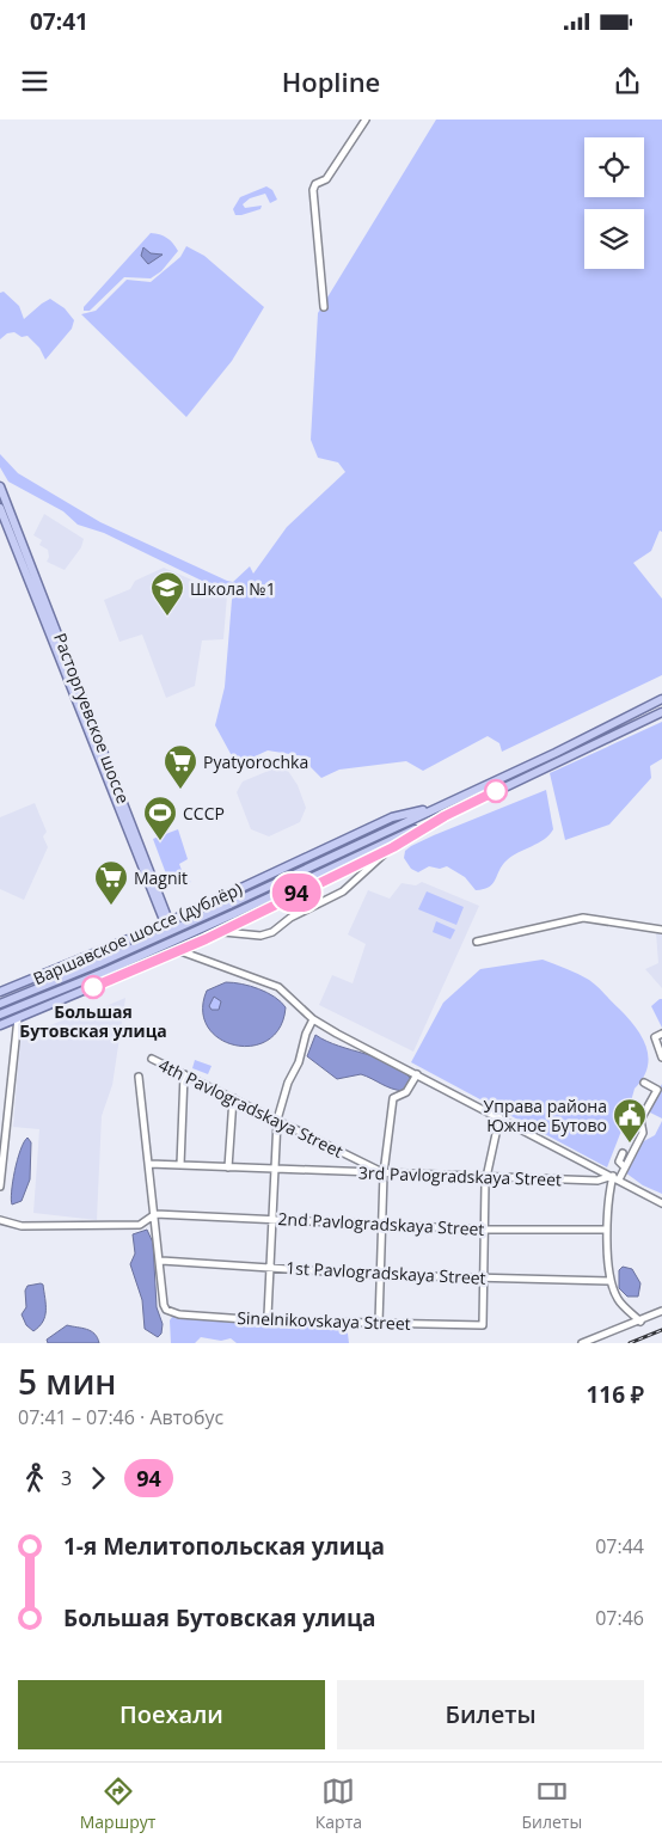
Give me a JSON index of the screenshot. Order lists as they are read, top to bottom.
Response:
{
  "streets": {
    "main road": ["Расторгуевское шоссе", "Варшавское шоссе (дублёр)"],
    "street": [
      "4th Pavlogradskaya Street",
      "3rd Pavlogradskaya Street",
      "2nd Pavlogradskaya Street",
      "1st Pavlogradskaya Street",
      "Sinelnikovskaya Street"
    ]
  },
  "crossings": [
    ["Расторгуевское шоссе", "Варшавское шоссе (дублёр)"],
    ["4th Pavlogradskaya Street", "3rd Pavlogradskaya Street"],
    ["1st Pavlogradskaya Street", "Sinelnikovskaya Street"]
  ],
  "places": {
    "school or university": ["Школа №1"],
    "supermarket": ["Pyatyorochka", "Magnit"],
    "sports": ["СССР"],
    "other": ["Большая Бутовская улица"],
    "public building": ["Управа района Южное Бутово"]
  },
  "lines": ["bus line 94"],
  "page": {
    "status": "07:41",
    "header": "Hopline",
    "on_map": "94",
    "heading": ["5 мин", "07:41 – 07:46 · Автобус", "116 ₽"],
    "legs": ["3", "94"],
    "list": [
      {
        "name": "1-я Мелитопольская улица",
        "value": "07:44"
      },
      {
        "name": "Большая Бутовская улица",
        "value": "07:46"
      }
    ],
    "buttons": ["Поехали", "Билеты"],
    "tabs": ["Маршрут", "Карта", "Билеты"]
  }
}
